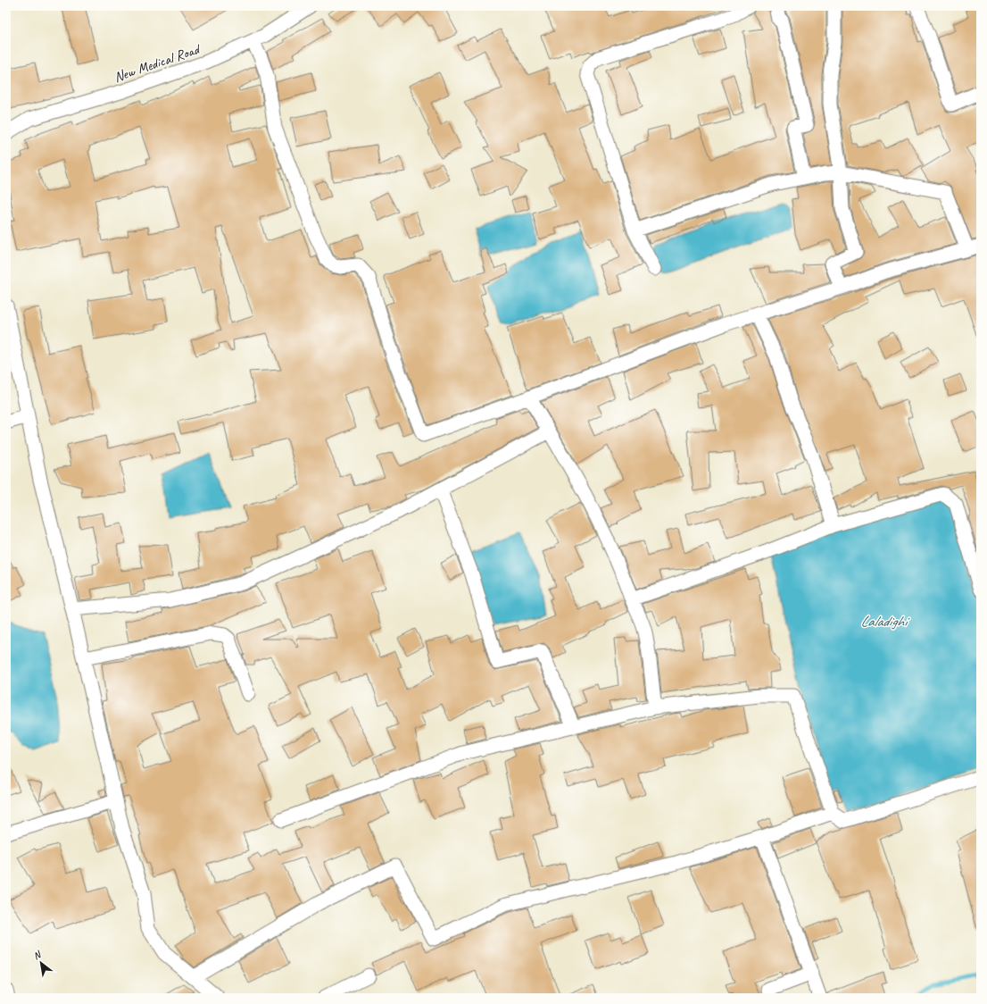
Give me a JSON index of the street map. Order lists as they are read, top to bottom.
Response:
{
  "streets": {
    "street": ["New Medical Road"]
  },
  "water": ["Laladighi"],
  "north": "top left"
}
